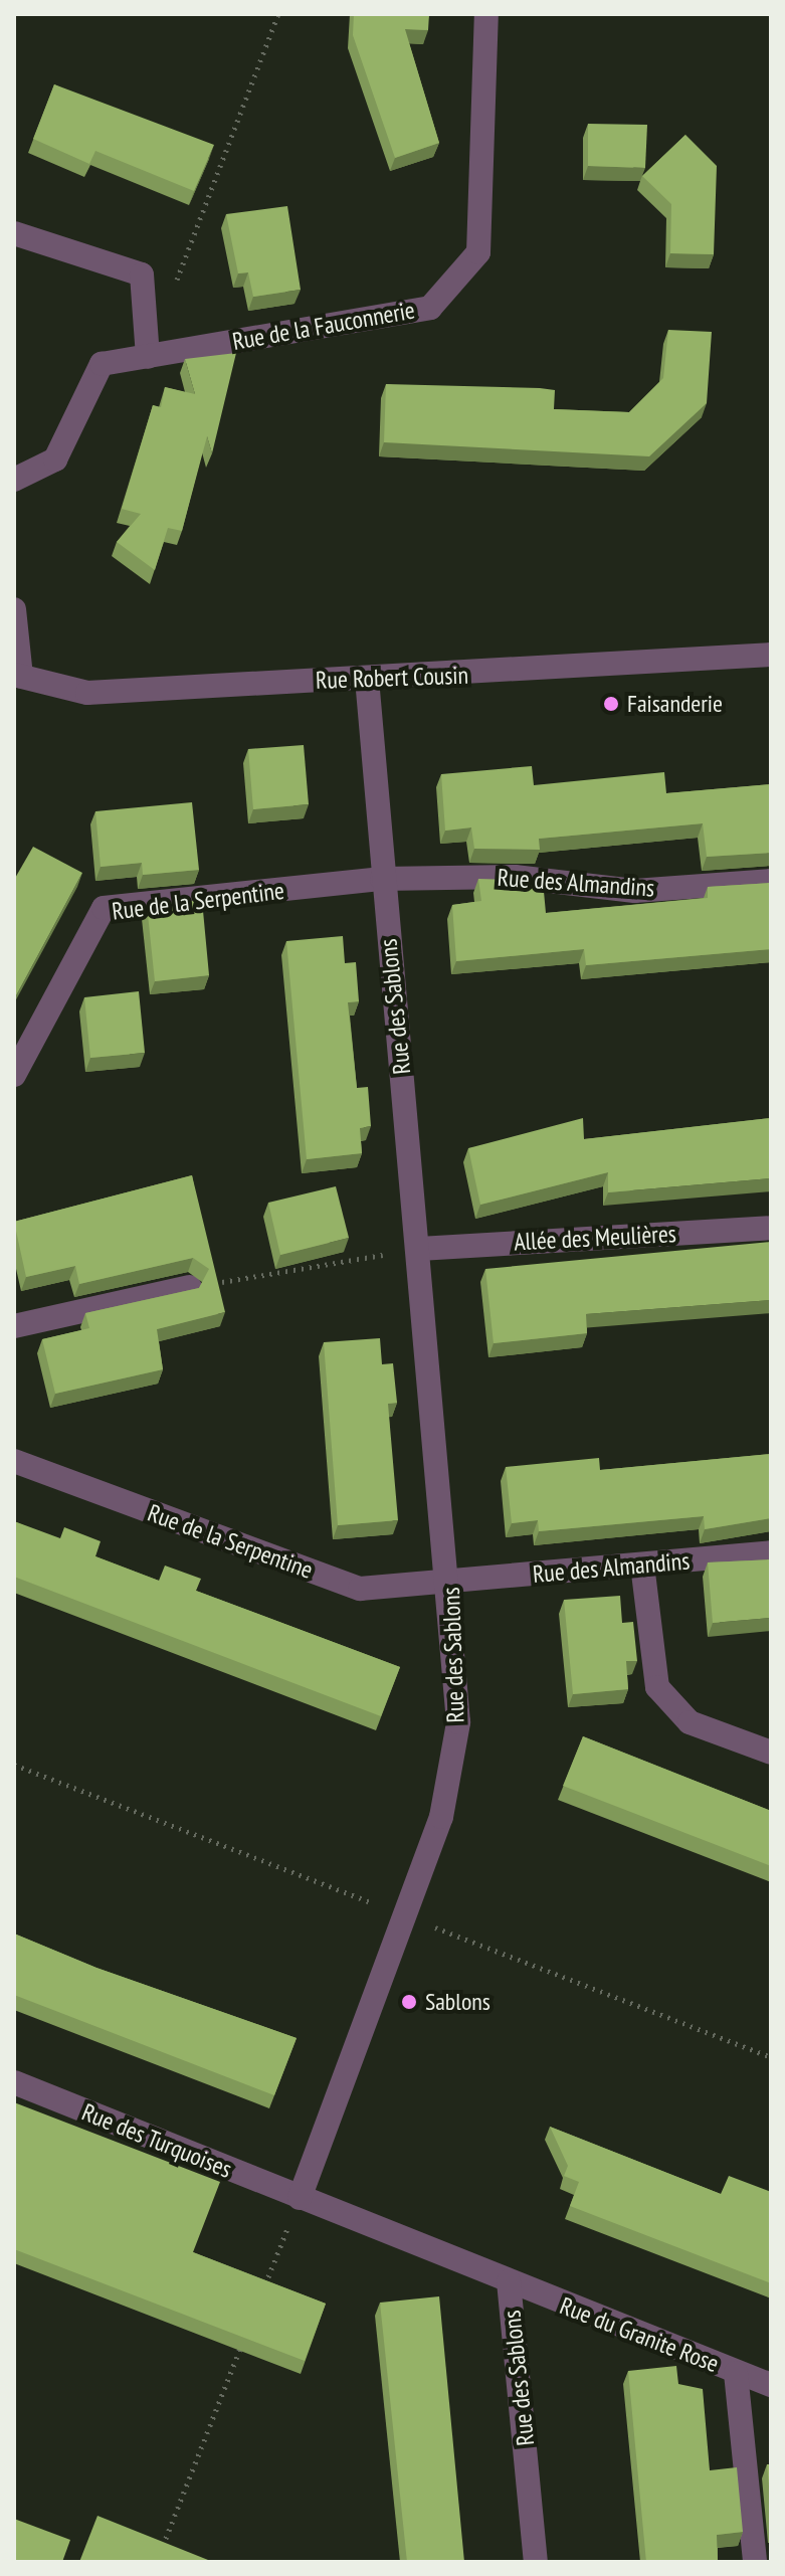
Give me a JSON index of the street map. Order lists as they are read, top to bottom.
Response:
{
  "streets": {
    "street": [
      "Rue de la Fauconnerie",
      "Rue Robert Cousin",
      "Rue des Almandins",
      "Rue de la Serpentine",
      "Rue des Sablons",
      "Allée des Meulières",
      "Rue des Turquoises",
      "Rue du Granite Rose"
    ]
  },
  "crossings": [
    ["Rue Robert Cousin", "Rue des Sablons"],
    ["Rue des Almandins", "Rue de la Serpentine"],
    ["Rue des Almandins", "Rue des Sablons"],
    ["Rue de la Serpentine", "Rue des Sablons"],
    ["Rue des Sablons", "Allée des Meulières"],
    ["Rue des Sablons", "Rue des Turquoises"],
    ["Rue des Sablons", "Rue du Granite Rose"]
  ],
  "places": ["Faisanderie", "Sablons"]
}
